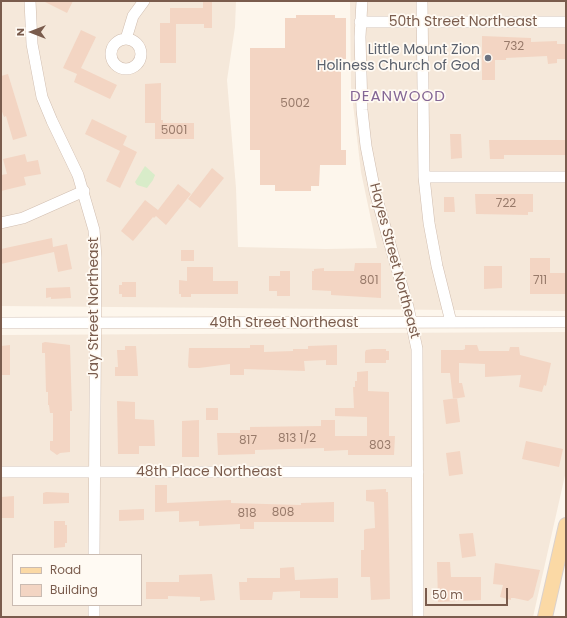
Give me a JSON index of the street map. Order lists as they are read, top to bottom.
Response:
{
  "streets": {
    "street": [
      "50th Street Northeast",
      "Hayes Street Northeast",
      "Jay Street Northeast",
      "49th Street Northeast",
      "48th Place Northeast"
    ]
  },
  "crossings": [
    ["50th Street Northeast", "Hayes Street Northeast"],
    ["Hayes Street Northeast", "49th Street Northeast"],
    ["Hayes Street Northeast", "48th Place Northeast"],
    ["Jay Street Northeast", "49th Street Northeast"],
    ["Jay Street Northeast", "48th Place Northeast"]
  ],
  "districts": ["DEANWOOD"],
  "places": ["Little Mount Zion Holiness Church of God"],
  "house_numbers": [
    "732",
    "5002",
    "5001",
    "722",
    "801",
    "711",
    "813 1/2",
    "817",
    "803",
    "808",
    "818"
  ],
  "legend": ["Road", "Building"],
  "scale_bar": "50 m",
  "north": "left"
}
